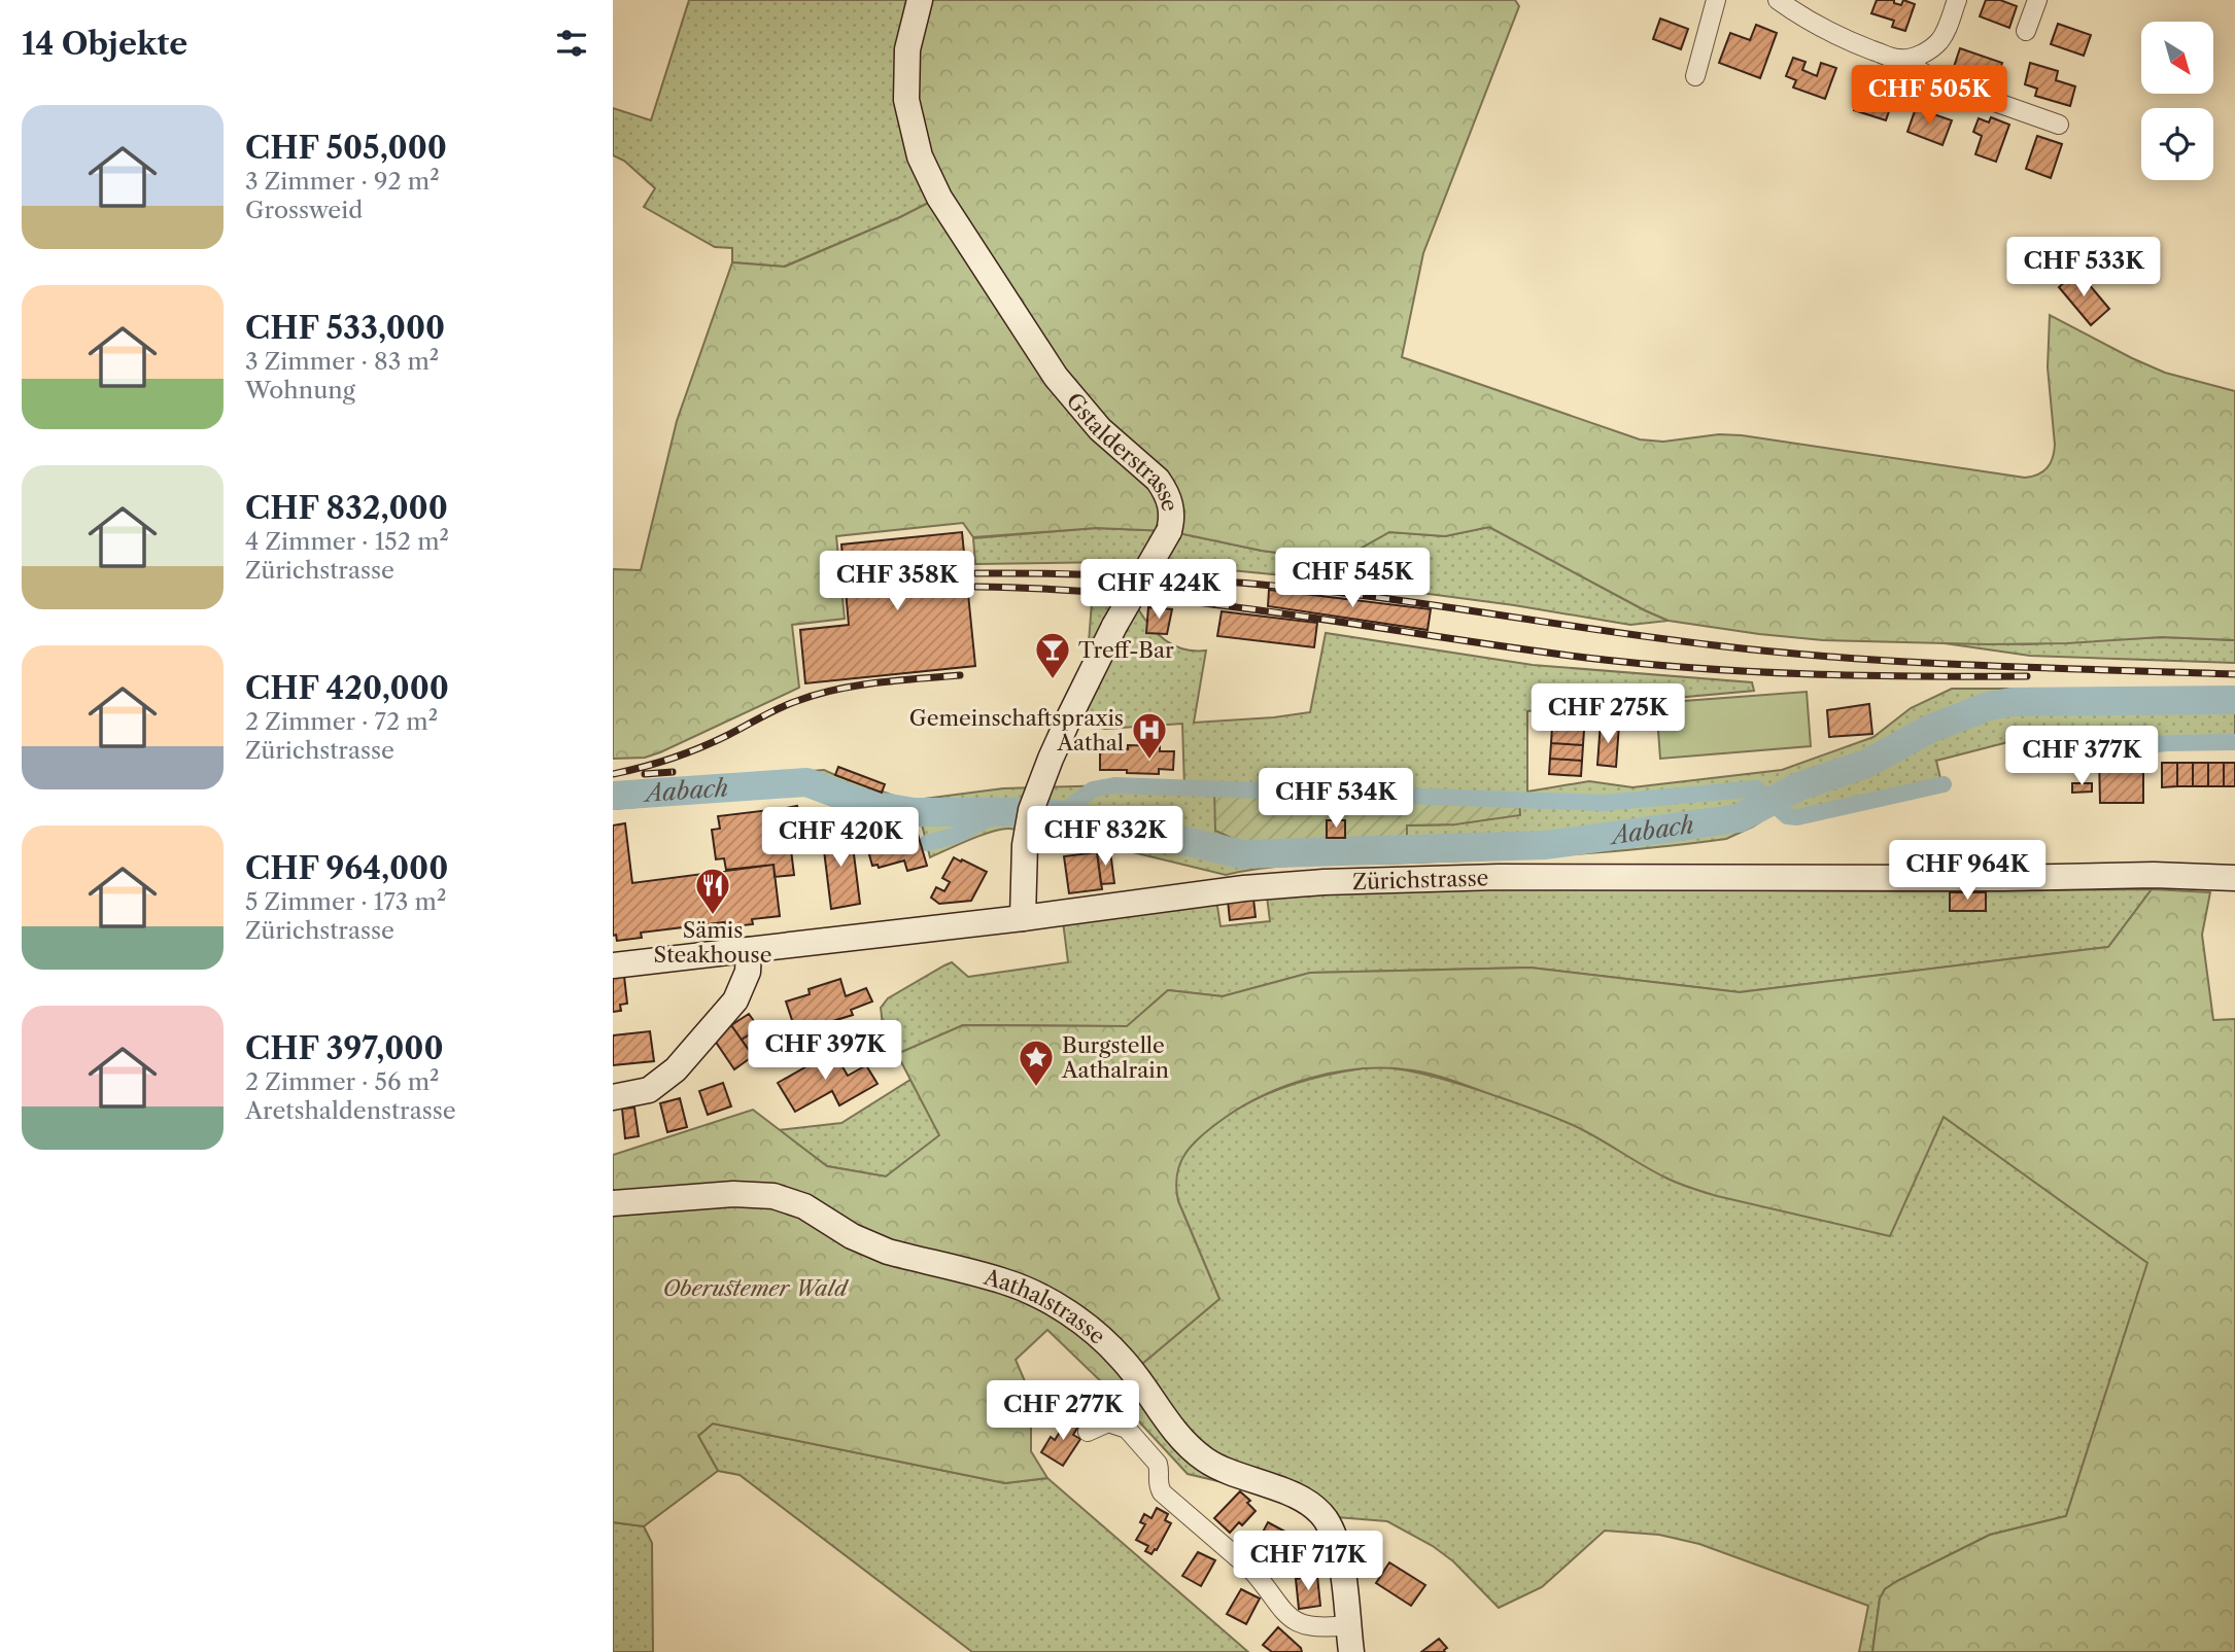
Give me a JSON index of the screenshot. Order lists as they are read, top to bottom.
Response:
{
  "streets": {
    "street": ["Gstalderstrasse", "Zürichstrasse", "Aathalstrasse"]
  },
  "crossings": [
    ["Gstalderstrasse", "Zürichstrasse"]
  ],
  "water": ["Aabach"],
  "parks": ["Oberustemer Wald"],
  "places": {
    "bar": ["Treff-Bar"],
    "hospital": ["Gemeinschaftspraxis Aathal"],
    "restaurant": ["Sämis Steakhouse"],
    "place": ["Burgstelle Aathalrain"]
  },
  "north": "bottom right",
  "page": {
    "heading": "14 Objekte",
    "price": [
      "CHF 505K",
      "CHF 533K",
      "CHF 545K",
      "CHF 358K",
      "CHF 424K",
      "CHF 275K",
      "CHF 377K",
      "CHF 534K",
      "CHF 832K",
      "CHF 420K",
      "CHF 964K",
      "CHF 397K",
      "CHF 277K",
      "CHF 717K"
    ],
    "list": [
      {
        "name": "CHF 505,000",
        "note": "3 Zimmer · 92 m² · Grossweid"
      },
      {
        "name": "CHF 533,000",
        "note": "3 Zimmer · 83 m² · Wohnung"
      },
      {
        "name": "CHF 832,000",
        "note": "4 Zimmer · 152 m² · Zürichstrasse"
      },
      {
        "name": "CHF 420,000",
        "note": "2 Zimmer · 72 m² · Zürichstrasse"
      },
      {
        "name": "CHF 964,000",
        "note": "5 Zimmer · 173 m² · Zürichstrasse"
      },
      {
        "name": "CHF 397,000",
        "note": "2 Zimmer · 56 m² · Aretshaldenstrasse"
      }
    ]
  }
}
